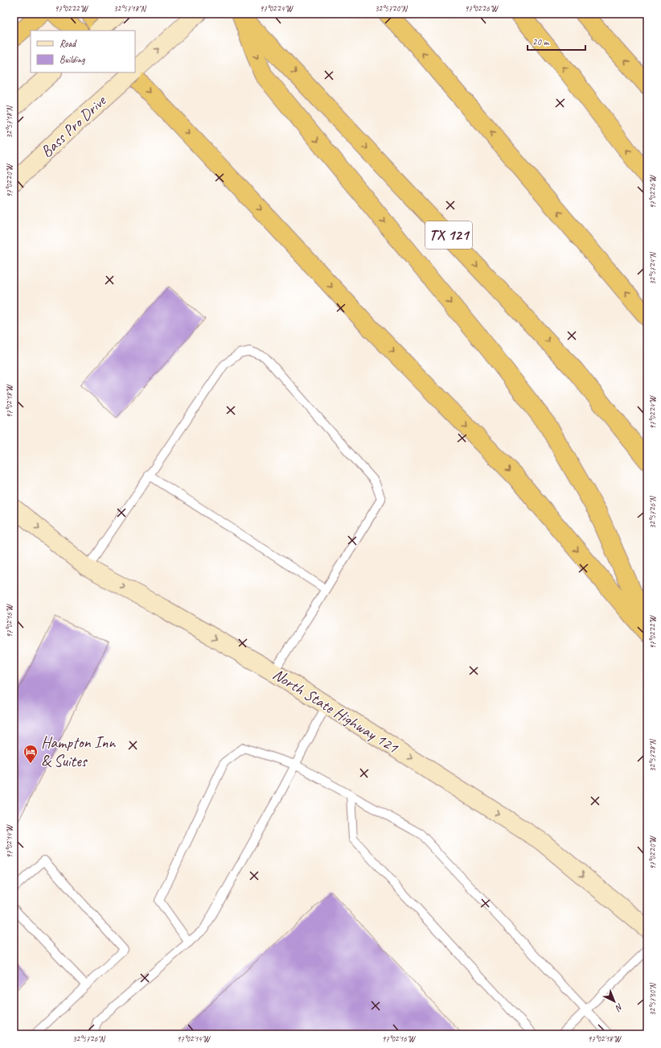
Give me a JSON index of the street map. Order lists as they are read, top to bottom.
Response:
{
  "streets": {
    "highway": ["TX 121"],
    "main road": ["Bass Pro Drive", "North State Highway 121"]
  },
  "one_way": ["North State Highway 121"],
  "places": {
    "hotel": ["Hampton Inn & Suites"]
  },
  "legend": ["Road", "Building"],
  "scale_bar": "20 m",
  "north": "bottom right",
  "coordinates": [
    "97°02'22\"W",
    "32°57'18\"N",
    "97°02'24\"W",
    "32°57'20\"N",
    "97°02'26\"W",
    "97°02'20\"W",
    "32°57'24\"N",
    "97°02'18\"W",
    "32°57'26\"N",
    "97°02'16\"W",
    "32°57'28\"N",
    "97°02'14\"W",
    "32°57'30\"N"
  ]
}
